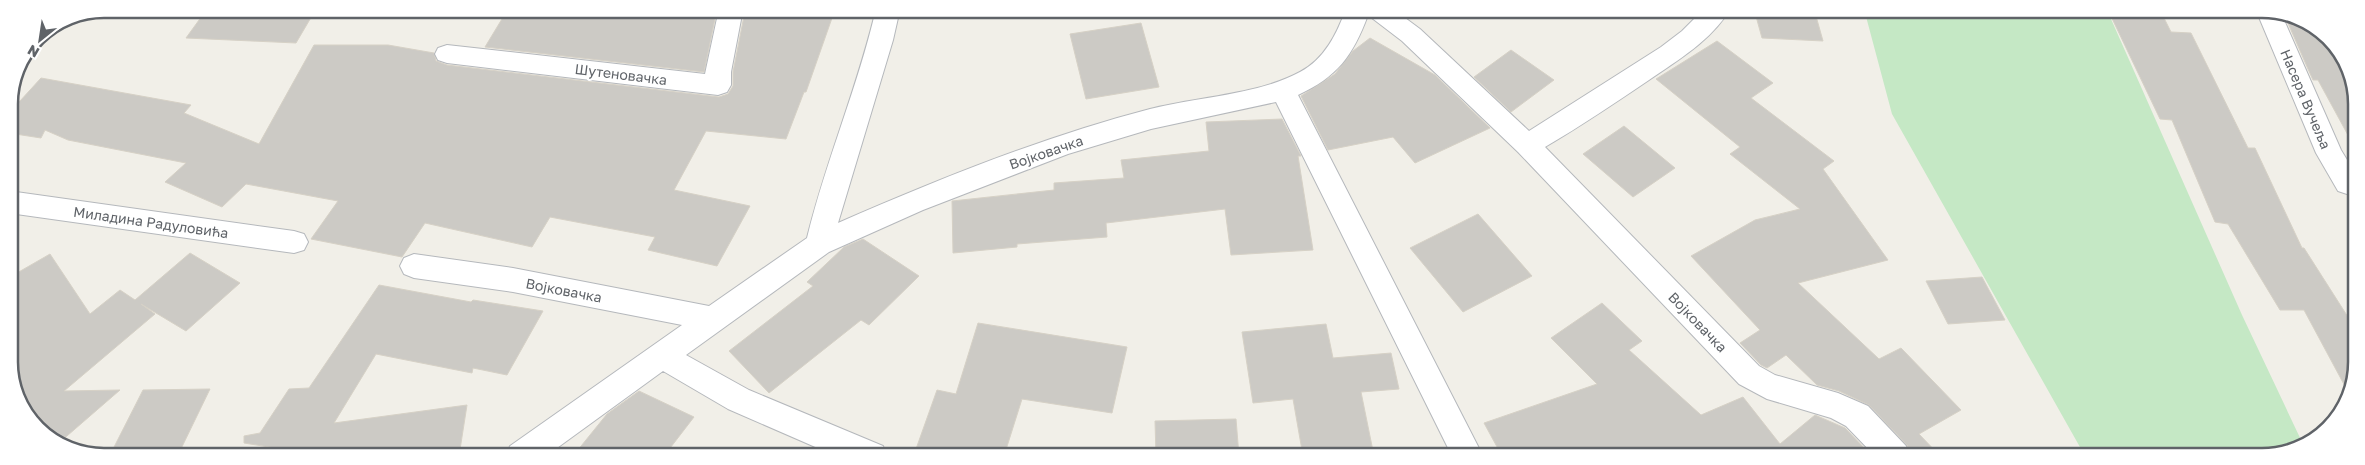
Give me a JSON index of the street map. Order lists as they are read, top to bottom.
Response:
{
  "streets": {
    "street": [
      "Шутеновачка",
      "Насера Вучеља",
      "Војковачка",
      "Миладина Радуловића"
    ]
  },
  "north": "bottom left"
}
